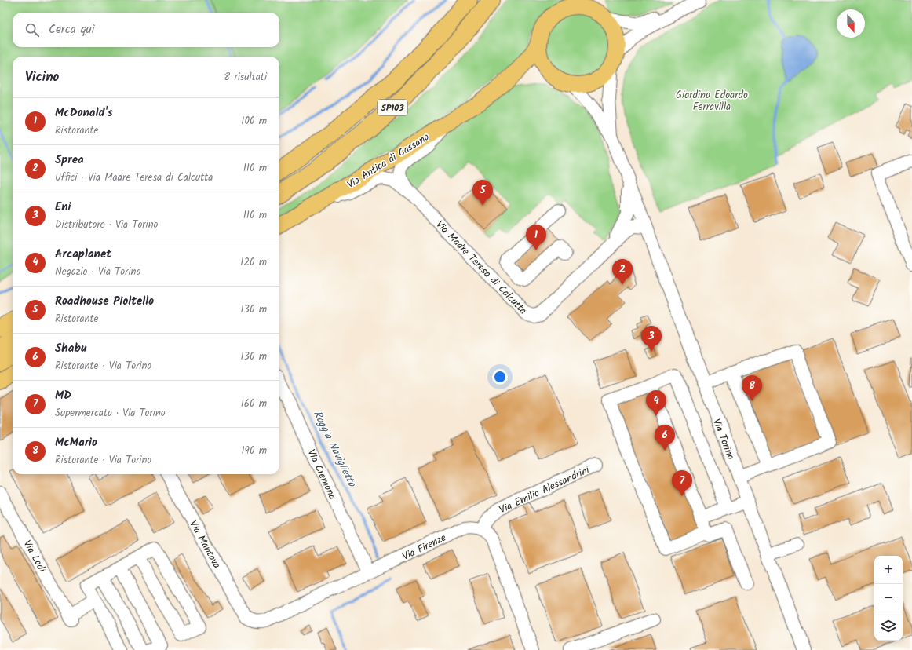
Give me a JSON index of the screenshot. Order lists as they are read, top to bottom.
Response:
{
  "streets": {
    "highway": ["SP103"],
    "main road": ["Via Antica di Cassano"],
    "street": [
      "Via Madre Teresa di Calcutta",
      "Via Torino",
      "Via Cremona",
      "Via Emilio Alessandrini",
      "Via Mantova",
      "Via Firenze",
      "Via Lodi"
    ]
  },
  "crossings": [
    ["Via Antica di Cassano", "Via Madre Teresa di Calcutta"],
    ["Via Madre Teresa di Calcutta", "Via Torino"],
    ["Via Cremona", "Via Firenze"],
    ["Via Emilio Alessandrini", "Via Firenze"],
    ["Via Mantova", "Via Firenze"]
  ],
  "water": ["Roggia Naviglietto"],
  "parks": ["Giardino Edoardo Ferravilla"],
  "north": "bottom",
  "page": {
    "search": "Cerca qui",
    "heading": ["Vicino", "8 risultati"],
    "list": [
      {
        "mark": "1",
        "name": "McDonald's",
        "note": "Ristorante",
        "value": "100 m"
      },
      {
        "mark": "2",
        "name": "Sprea",
        "note": "Uffici · Via Madre Teresa di Calcutta",
        "value": "110 m"
      },
      {
        "mark": "3",
        "name": "Eni",
        "note": "Distributore · Via Torino",
        "value": "110 m"
      },
      {
        "mark": "4",
        "name": "Arcaplanet",
        "note": "Negozio · Via Torino",
        "value": "120 m"
      },
      {
        "mark": "5",
        "name": "Roadhouse Pioltello",
        "note": "Ristorante",
        "value": "130 m"
      },
      {
        "mark": "6",
        "name": "Shabu",
        "note": "Ristorante · Via Torino",
        "value": "130 m"
      },
      {
        "mark": "7",
        "name": "MD",
        "note": "Supermercato · Via Torino",
        "value": "160 m"
      },
      {
        "mark": "8",
        "name": "McMario",
        "note": "Ristorante · Via Torino",
        "value": "190 m"
      }
    ],
    "pins": [
      "5",
      "1",
      "2",
      "3",
      "8",
      "4",
      "6",
      "7"
    ],
    "map_buttons": ["+", "−"]
  }
}
